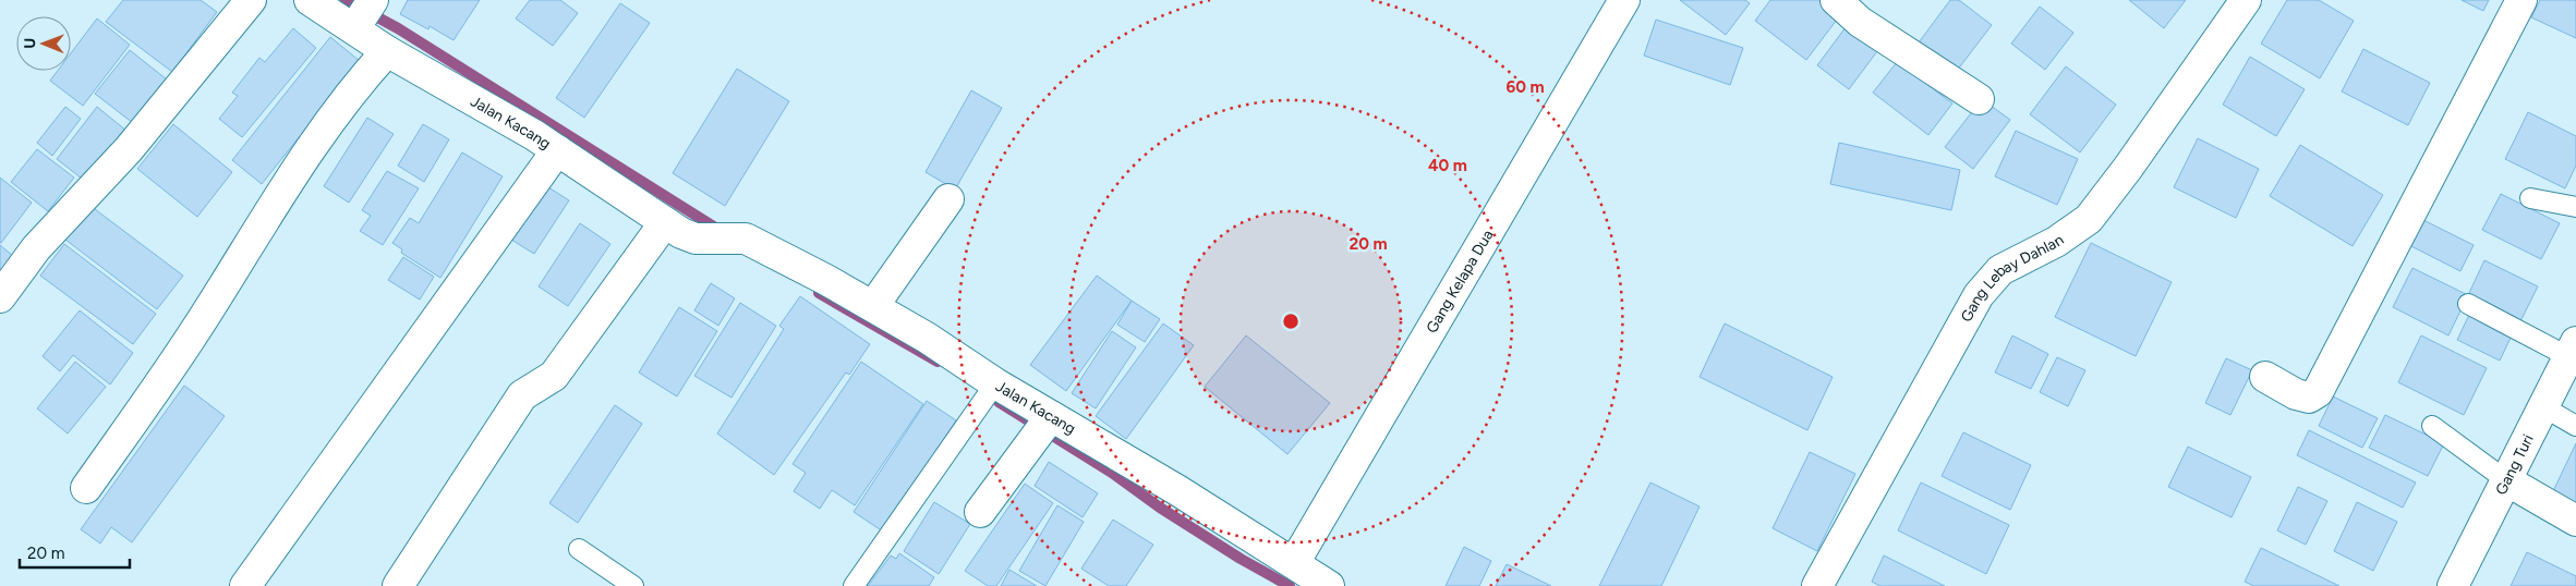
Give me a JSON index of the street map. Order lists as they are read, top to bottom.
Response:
{
  "streets": {
    "street": [
      "Jalan Kacang",
      "Gang Kelapa Dua",
      "Gang Lebay Dahlan",
      "Gang Turi"
    ]
  },
  "crossings": [
    ["Jalan Kacang", "Gang Kelapa Dua"]
  ],
  "scale_bar": "20 m",
  "north": "left",
  "rings": ["60 m", "40 m", "20 m"]
}
